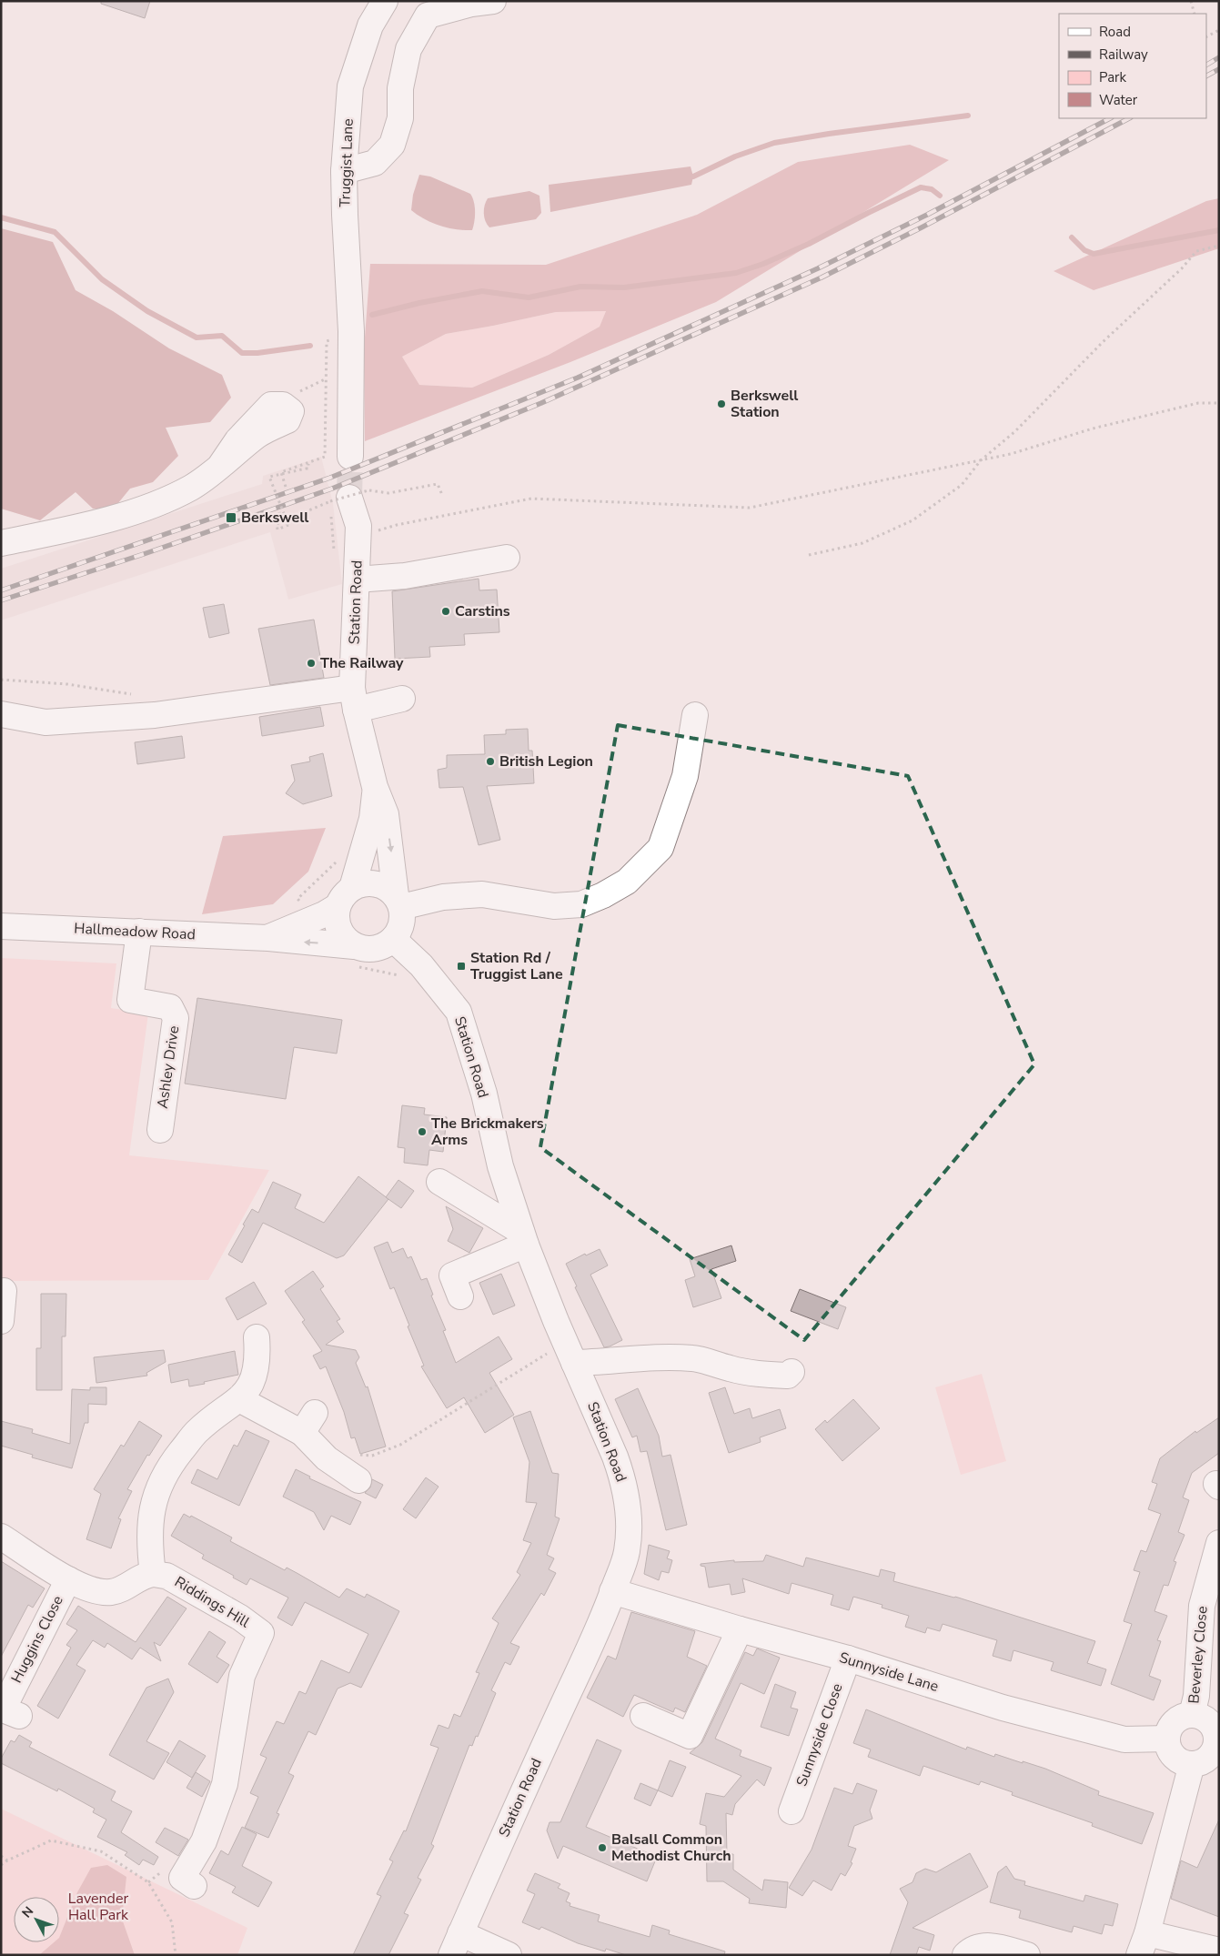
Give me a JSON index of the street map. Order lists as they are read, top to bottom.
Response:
{
  "streets": {
    "street": [
      "Truggist Lane",
      "Station Road",
      "Hallmeadow Road",
      "Ashley Drive",
      "Riddings Hill",
      "Huggins Close",
      "Beverley Close",
      "Sunnyside Lane",
      "Sunnyside Close"
    ]
  },
  "crossings": [
    ["Station Road", "Hallmeadow Road"],
    ["Station Road", "Sunnyside Lane"],
    ["Hallmeadow Road", "Ashley Drive"],
    ["Beverley Close", "Sunnyside Lane"],
    ["Sunnyside Lane", "Sunnyside Close"]
  ],
  "parks": ["Lavender Hall Park"],
  "places": {
    "other": [
      "Berkswell Station",
      "Carstins",
      "The Railway",
      "British Legion",
      "The Brickmakers Arms",
      "Balsall Common Methodist Church"
    ],
    "transit": ["Berkswell", "Station Rd / Truggist Lane"]
  },
  "legend": [
    "Road",
    "Railway",
    "Park",
    "Water"
  ],
  "north": "top left"
}
